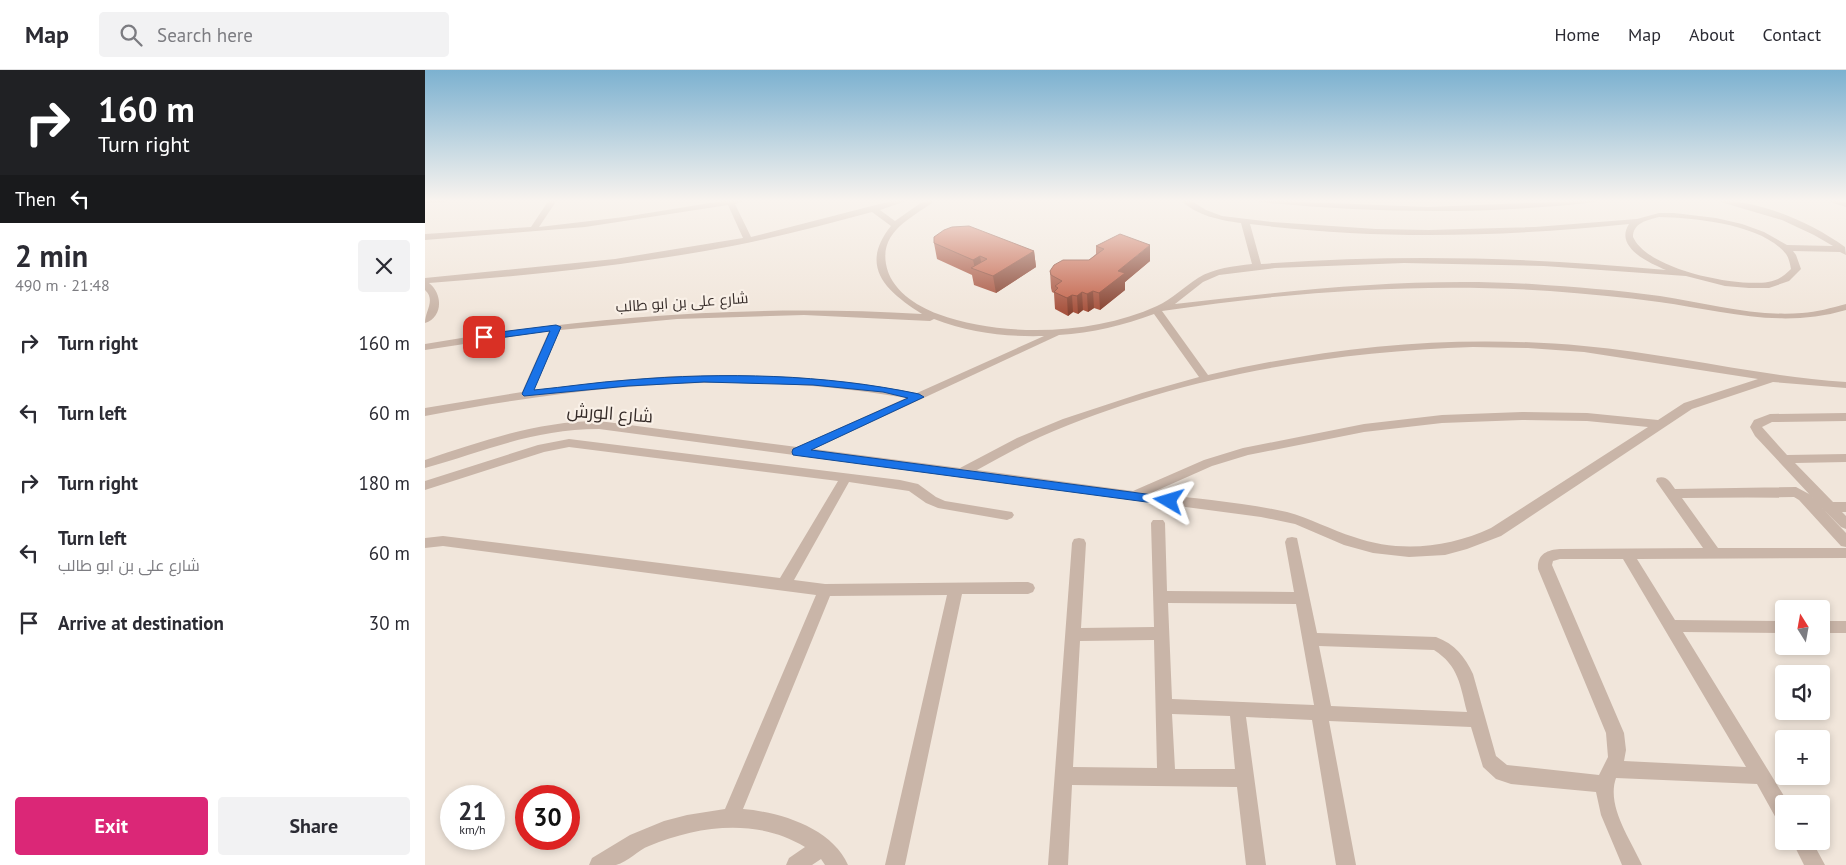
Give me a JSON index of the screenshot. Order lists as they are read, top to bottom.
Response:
{
  "streets": {
    "street": ["شارع على بن ابو طالب", "شارع الورش"]
  },
  "north": "top",
  "page": {
    "header": "Map",
    "search": "Search here",
    "nav": [
      "Home",
      "Map",
      "About",
      "Contact"
    ],
    "turn": ["160 m", "Turn right"],
    "then": "Then",
    "heading": ["2 min", "490 m · 21:48"],
    "list": [
      {
        "name": "Turn right",
        "value": "160 m"
      },
      {
        "name": "Turn left",
        "value": "60 m"
      },
      {
        "name": "Turn right",
        "value": "180 m"
      },
      {
        "name": "Turn left",
        "note": "شارع على بن ابو طالب",
        "value": "60 m"
      },
      {
        "name": "Arrive at destination",
        "value": "30 m"
      }
    ],
    "map_buttons": ["+", "−"],
    "speed": "21 km/h",
    "limit": "30",
    "buttons": ["Exit", "Share"]
  }
}
